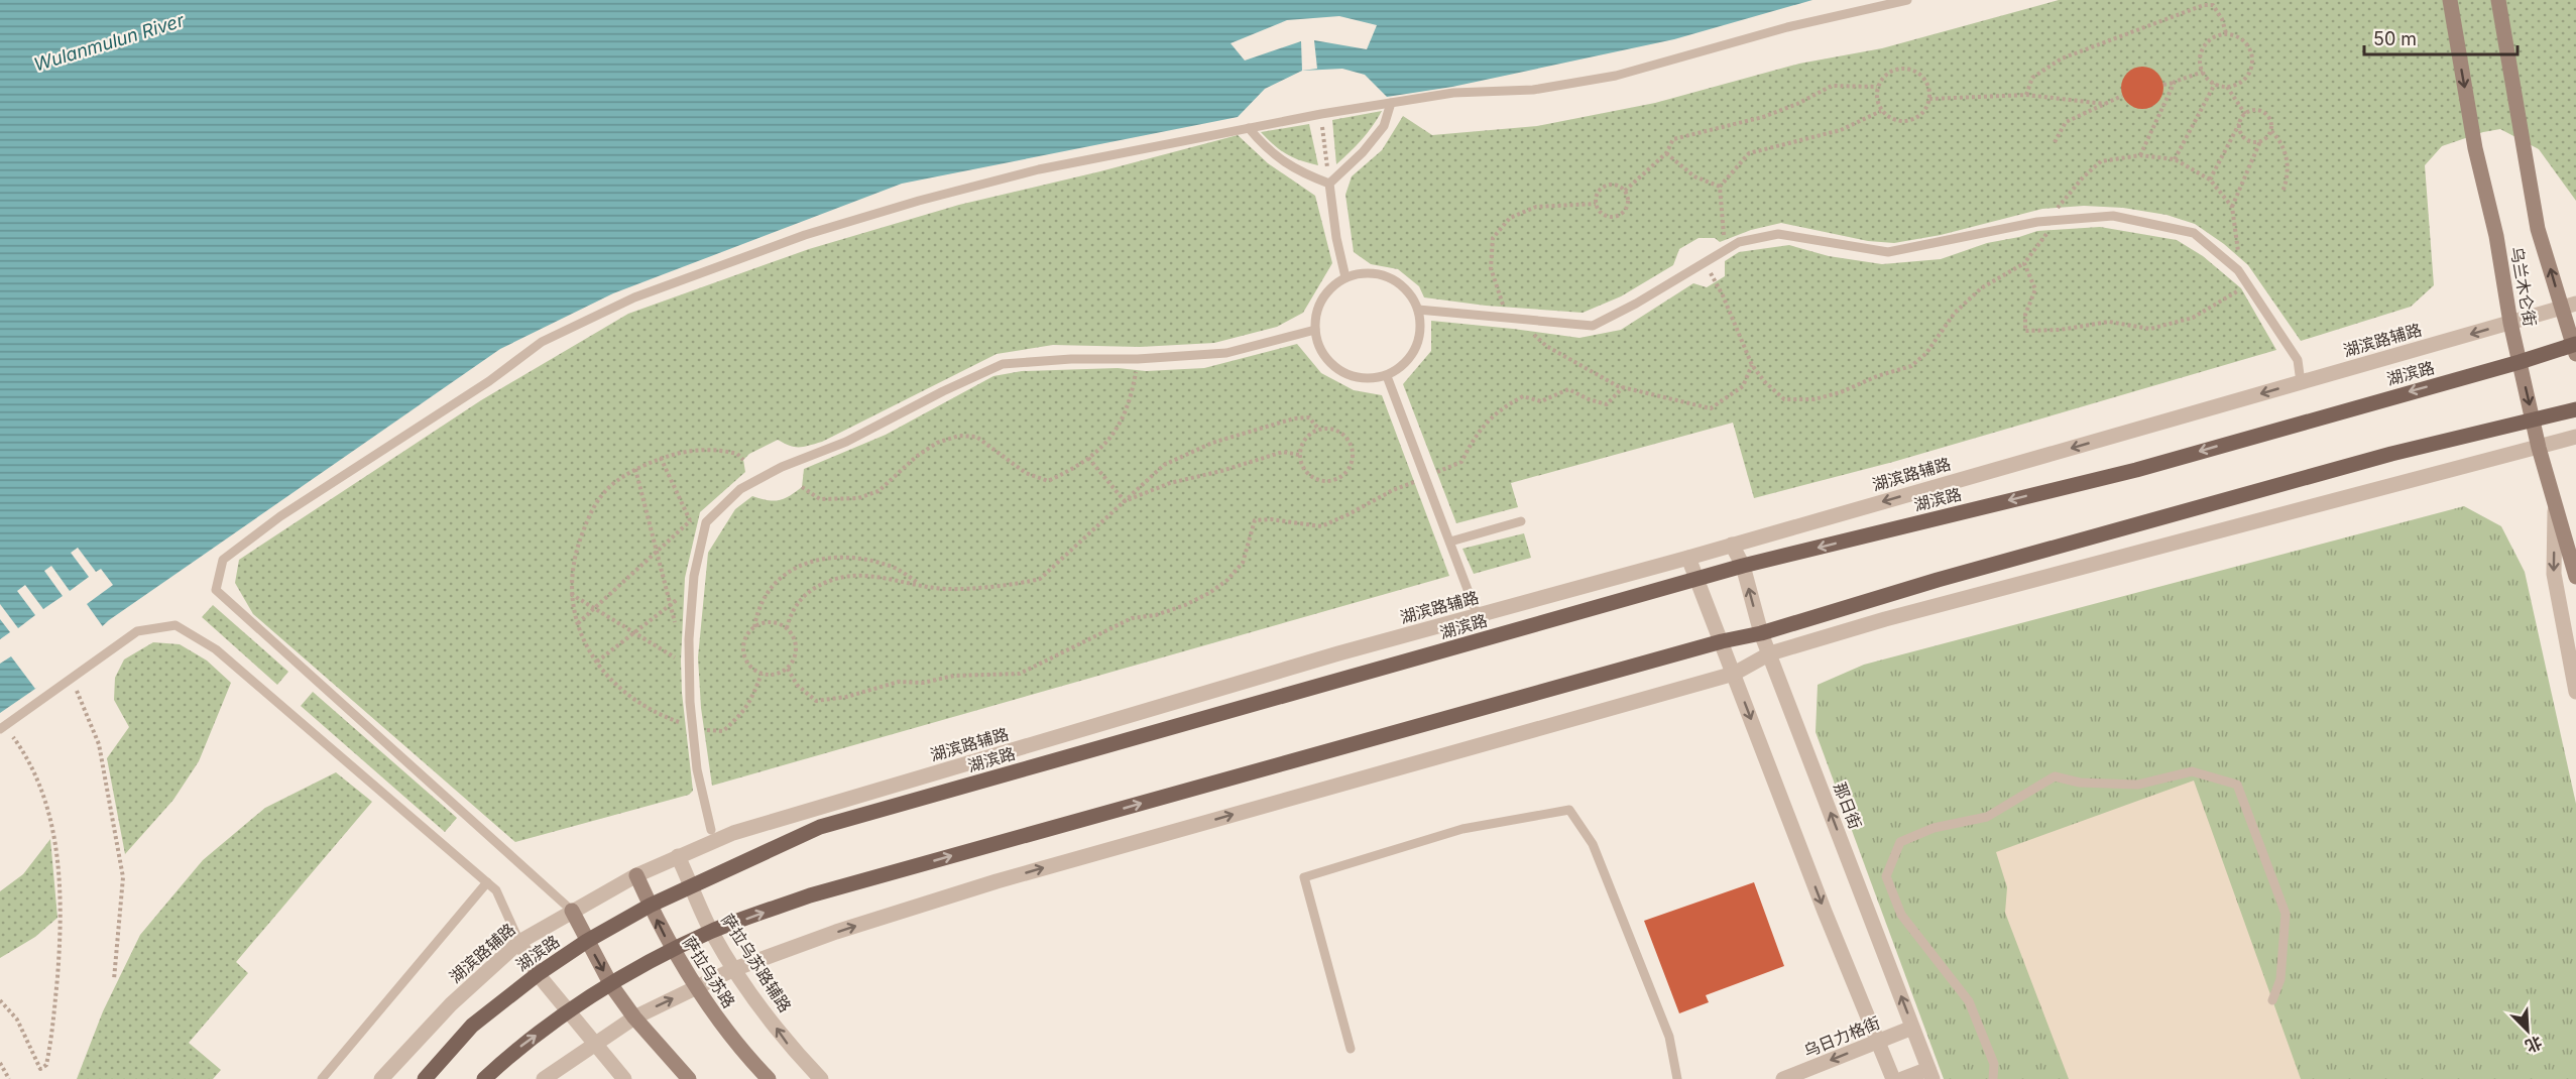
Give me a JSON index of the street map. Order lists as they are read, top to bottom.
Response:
{
  "streets": {
    "main road": ["乌兰木仑街", "湖滨路", "萨拉乌苏路"],
    "street": [
      "湖滨路辅路",
      "那日街",
      "萨拉乌苏路辅路",
      "乌日力格街"
    ]
  },
  "crossings": [
    ["乌兰木仑街", "湖滨路辅路"],
    ["乌兰木仑街", "湖滨路"],
    ["湖滨路辅路", "那日街"],
    ["湖滨路辅路", "萨拉乌苏路辅路"],
    ["湖滨路辅路", "萨拉乌苏路"],
    ["湖滨路", "那日街"],
    ["湖滨路", "萨拉乌苏路辅路"],
    ["湖滨路", "萨拉乌苏路"],
    ["那日街", "乌日力格街"]
  ],
  "one_way": ["萨拉乌苏路辅路", "乌日力格街"],
  "water": ["Wulanmulun River"],
  "scale_bar": "50 m",
  "north": "bottom right"
}
